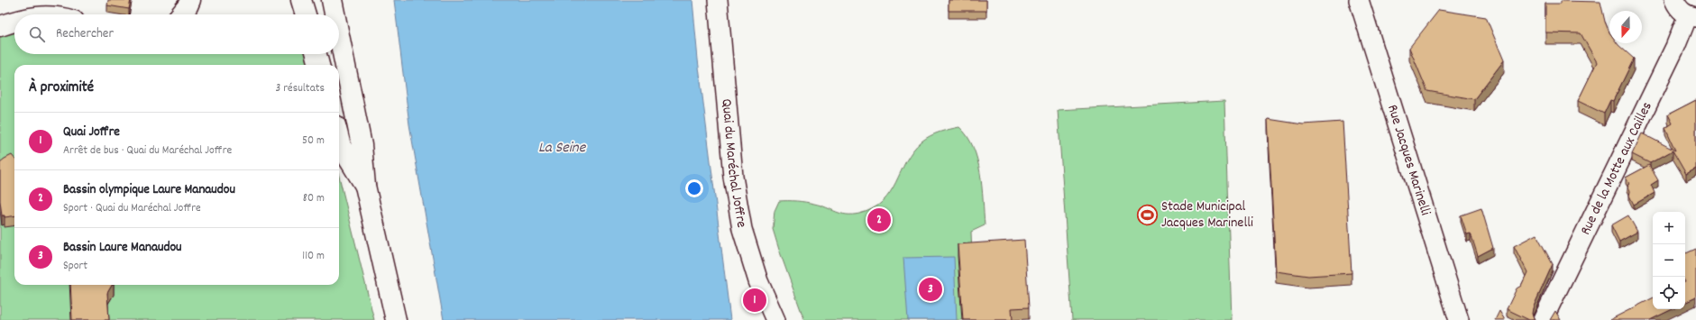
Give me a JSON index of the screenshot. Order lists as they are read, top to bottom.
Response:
{
  "streets": {
    "street": ["Rue Jacques Marinelli", "Quai du Maréchal Joffre", "Rue de la Motte aux Cailles"]
  },
  "water": ["La Seine"],
  "places": {
    "sports": ["Stade Municipal Jacques Marinelli"]
  },
  "north": "bottom",
  "page": {
    "search": "Rechercher",
    "heading": ["À proximité", "3 résultats"],
    "list": [
      {
        "mark": "1",
        "name": "Quai Joffre",
        "note": "Arrêt de bus · Quai du Maréchal Joffre",
        "value": "50 m"
      },
      {
        "mark": "2",
        "name": "Bassin olympique Laure Manaudou",
        "note": "Sport · Quai du Maréchal Joffre",
        "value": "80 m"
      },
      {
        "mark": "3",
        "name": "Bassin Laure Manaudou",
        "note": "Sport",
        "value": "110 m"
      }
    ],
    "pins": ["2", "3", "1"],
    "map_buttons": ["+", "−"]
  }
}
